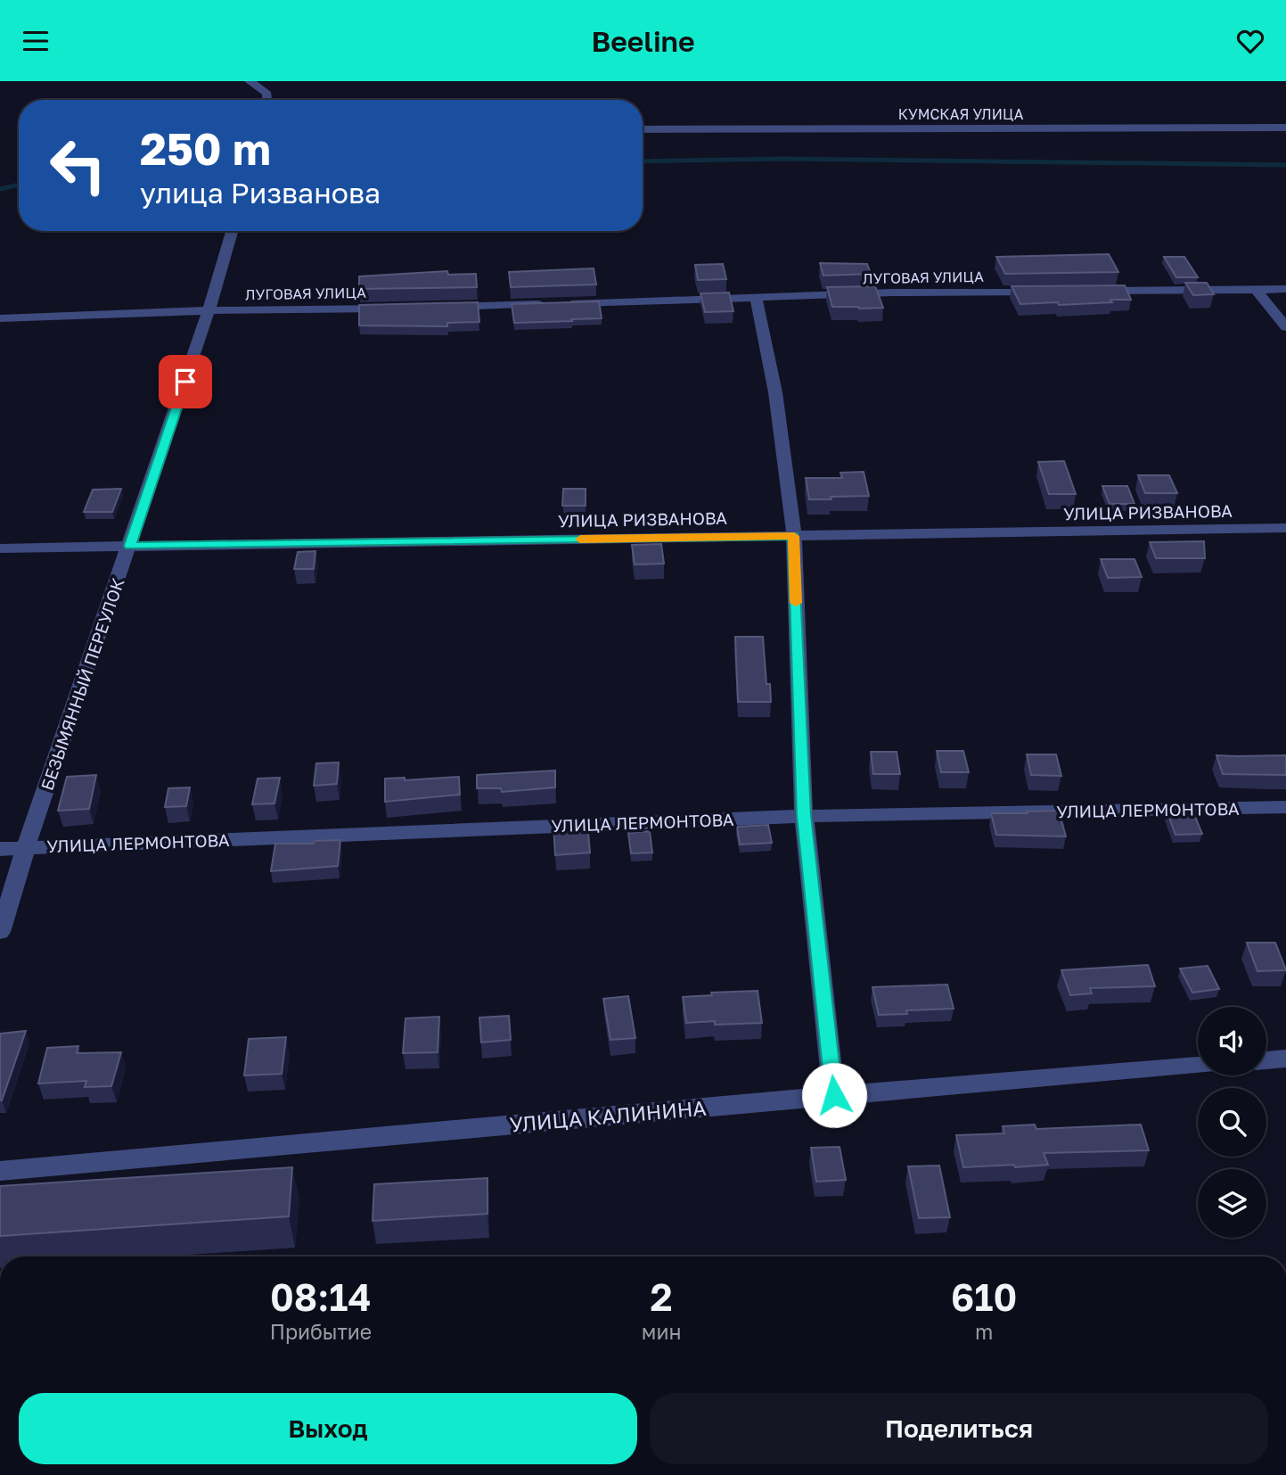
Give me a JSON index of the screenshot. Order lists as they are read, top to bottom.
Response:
{
  "streets": {
    "street": [
      "КУМСКАЯ УЛИЦА",
      "ЛУГОВАЯ УЛИЦА",
      "УЛИЦА РИЗВАНОВА",
      "БЕЗЫМЯННЫЙ ПЕРЕУЛОК",
      "УЛИЦА ЛЕРМОНТОВА",
      "УЛИЦА КАЛИНИНА"
    ]
  },
  "crossings": [
    ["ЛУГОВАЯ УЛИЦА", "БЕЗЫМЯННЫЙ ПЕРЕУЛОК"],
    ["УЛИЦА РИЗВАНОВА", "БЕЗЫМЯННЫЙ ПЕРЕУЛОК"],
    ["БЕЗЫМЯННЫЙ ПЕРЕУЛОК", "УЛИЦА ЛЕРМОНТОВА"]
  ],
  "page": {
    "header": "Beeline",
    "turn": ["250 m", "улица Ризванова"],
    "eta": [
      "08:14",
      "Прибытие",
      "2",
      "мин",
      "610",
      "m"
    ],
    "buttons": ["Выход", "Поделиться"]
  }
}
